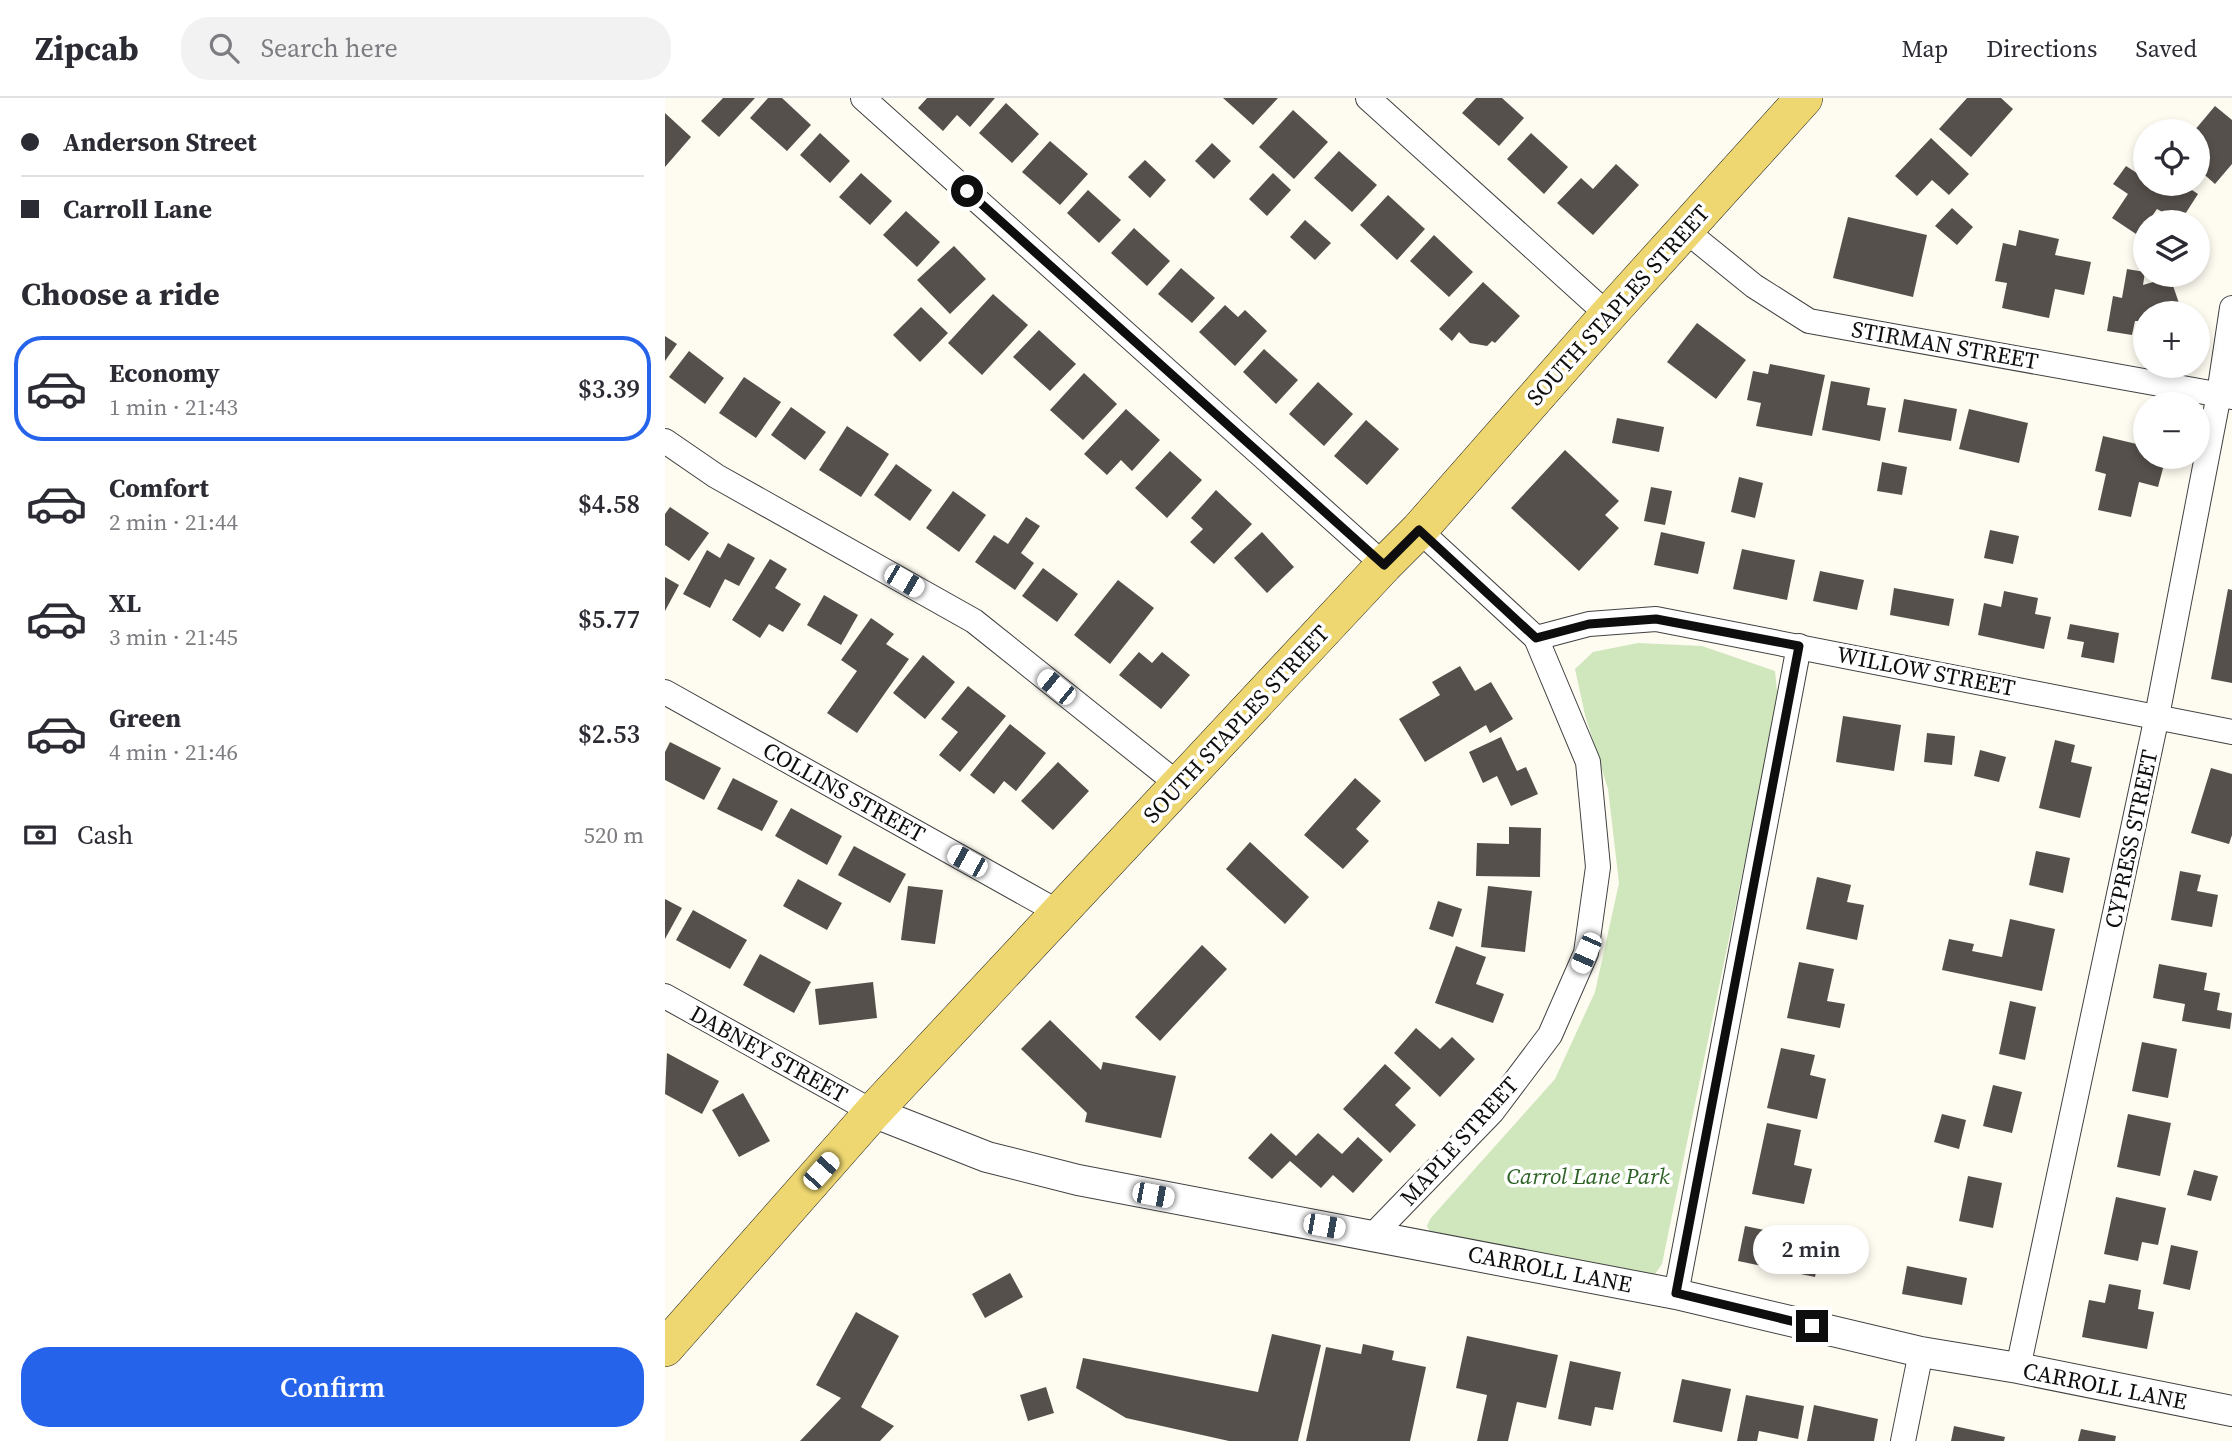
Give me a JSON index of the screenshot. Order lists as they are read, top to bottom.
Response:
{
  "streets": {
    "main road": ["SOUTH STAPLES STREET"],
    "street": [
      "STIRMAN STREET",
      "WILLOW STREET",
      "COLLINS STREET",
      "CYPRESS STREET",
      "DABNEY STREET",
      "MAPLE STREET",
      "CARROLL LANE"
    ]
  },
  "crossings": [
    ["SOUTH STAPLES STREET", "STIRMAN STREET"],
    ["SOUTH STAPLES STREET", "COLLINS STREET"],
    ["SOUTH STAPLES STREET", "DABNEY STREET"],
    ["SOUTH STAPLES STREET", "MAPLE STREET"],
    ["SOUTH STAPLES STREET", "CARROLL LANE"],
    ["STIRMAN STREET", "CYPRESS STREET"],
    ["WILLOW STREET", "CYPRESS STREET"],
    ["WILLOW STREET", "MAPLE STREET"],
    ["CYPRESS STREET", "CARROLL LANE"],
    ["DABNEY STREET", "CARROLL LANE"],
    ["MAPLE STREET", "CARROLL LANE"]
  ],
  "parks": ["Carrol Lane Park"],
  "page": {
    "header": "Zipcab",
    "search": "Search here",
    "nav": ["Map", "Directions", "Saved"],
    "banner": ["Anderson Street", "Carroll Lane"],
    "map_buttons": ["+", "−"],
    "heading": "Choose a ride",
    "list": [
      {
        "name": "Economy",
        "note": "1 min · 21:43",
        "value": "$3.39"
      },
      {
        "name": "Comfort",
        "note": "2 min · 21:44",
        "value": "$4.58"
      },
      {
        "name": "XL",
        "note": "3 min · 21:45",
        "value": "$5.77"
      },
      {
        "name": "Green",
        "note": "4 min · 21:46",
        "value": "$2.53"
      }
    ],
    "pay": ["Cash", "520 m"],
    "bubble": "2 min",
    "buttons": "Confirm"
  }
}
